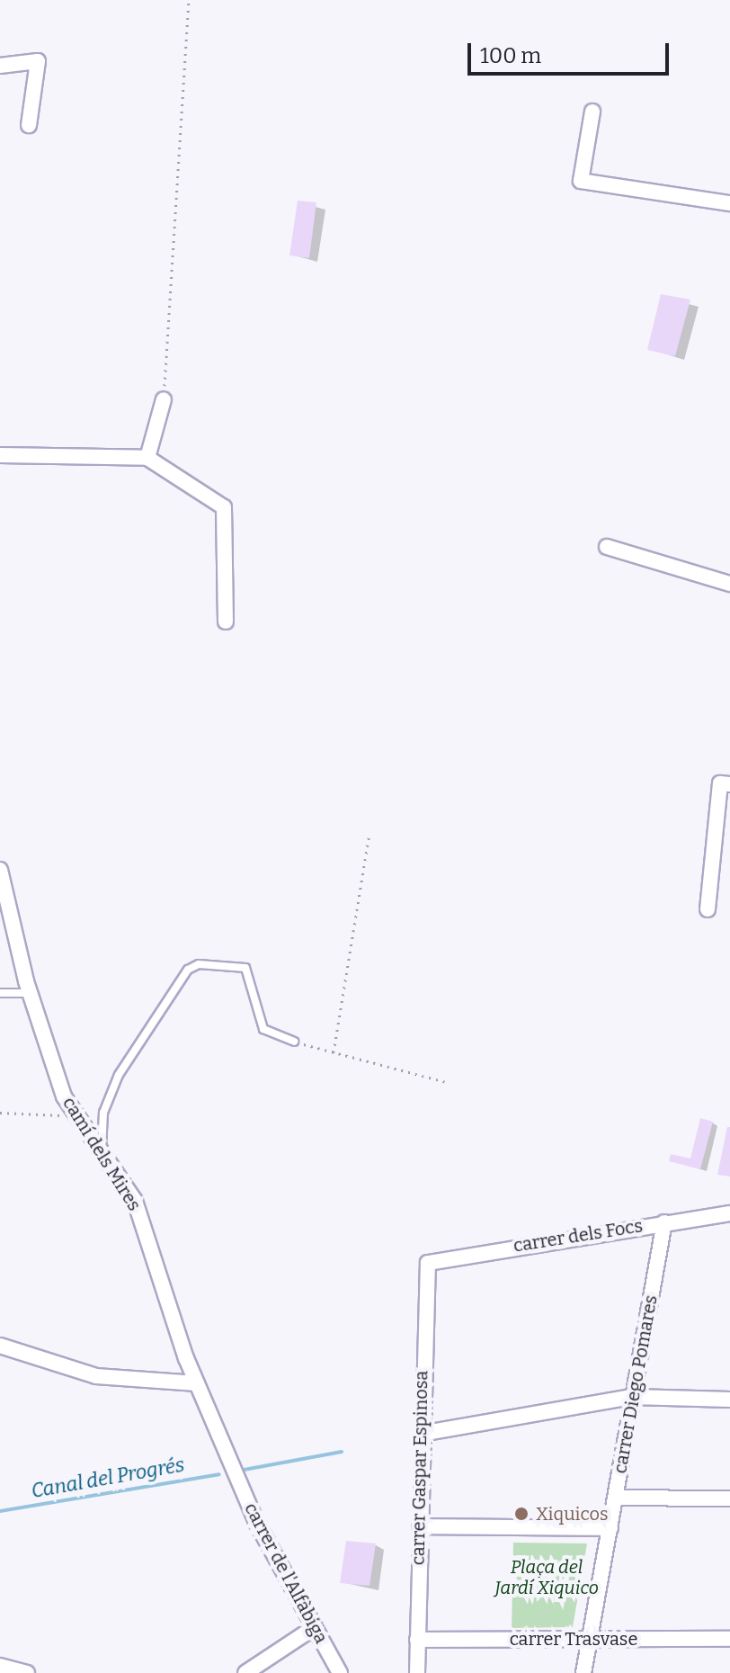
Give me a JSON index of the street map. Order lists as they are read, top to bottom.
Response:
{
  "streets": {
    "street": [
      "camí dels Mires",
      "carrer dels Focs",
      "carrer Diego Pomares",
      "carrer Gaspar Espinosa",
      "carrer de l'Alfàbiga",
      "carrer Trasvase"
    ]
  },
  "crossings": [
    ["camí dels Mires", "carrer de l'Alfàbiga"],
    ["carrer dels Focs", "carrer Diego Pomares"],
    ["carrer dels Focs", "carrer Gaspar Espinosa"],
    ["carrer Diego Pomares", "carrer Trasvase"],
    ["carrer Gaspar Espinosa", "carrer Trasvase"]
  ],
  "water": ["Canal del Progrés"],
  "parks": ["Plaça del Jardí Xiquico"],
  "places": ["Xiquicos"],
  "scale_bar": "100 m"
}
